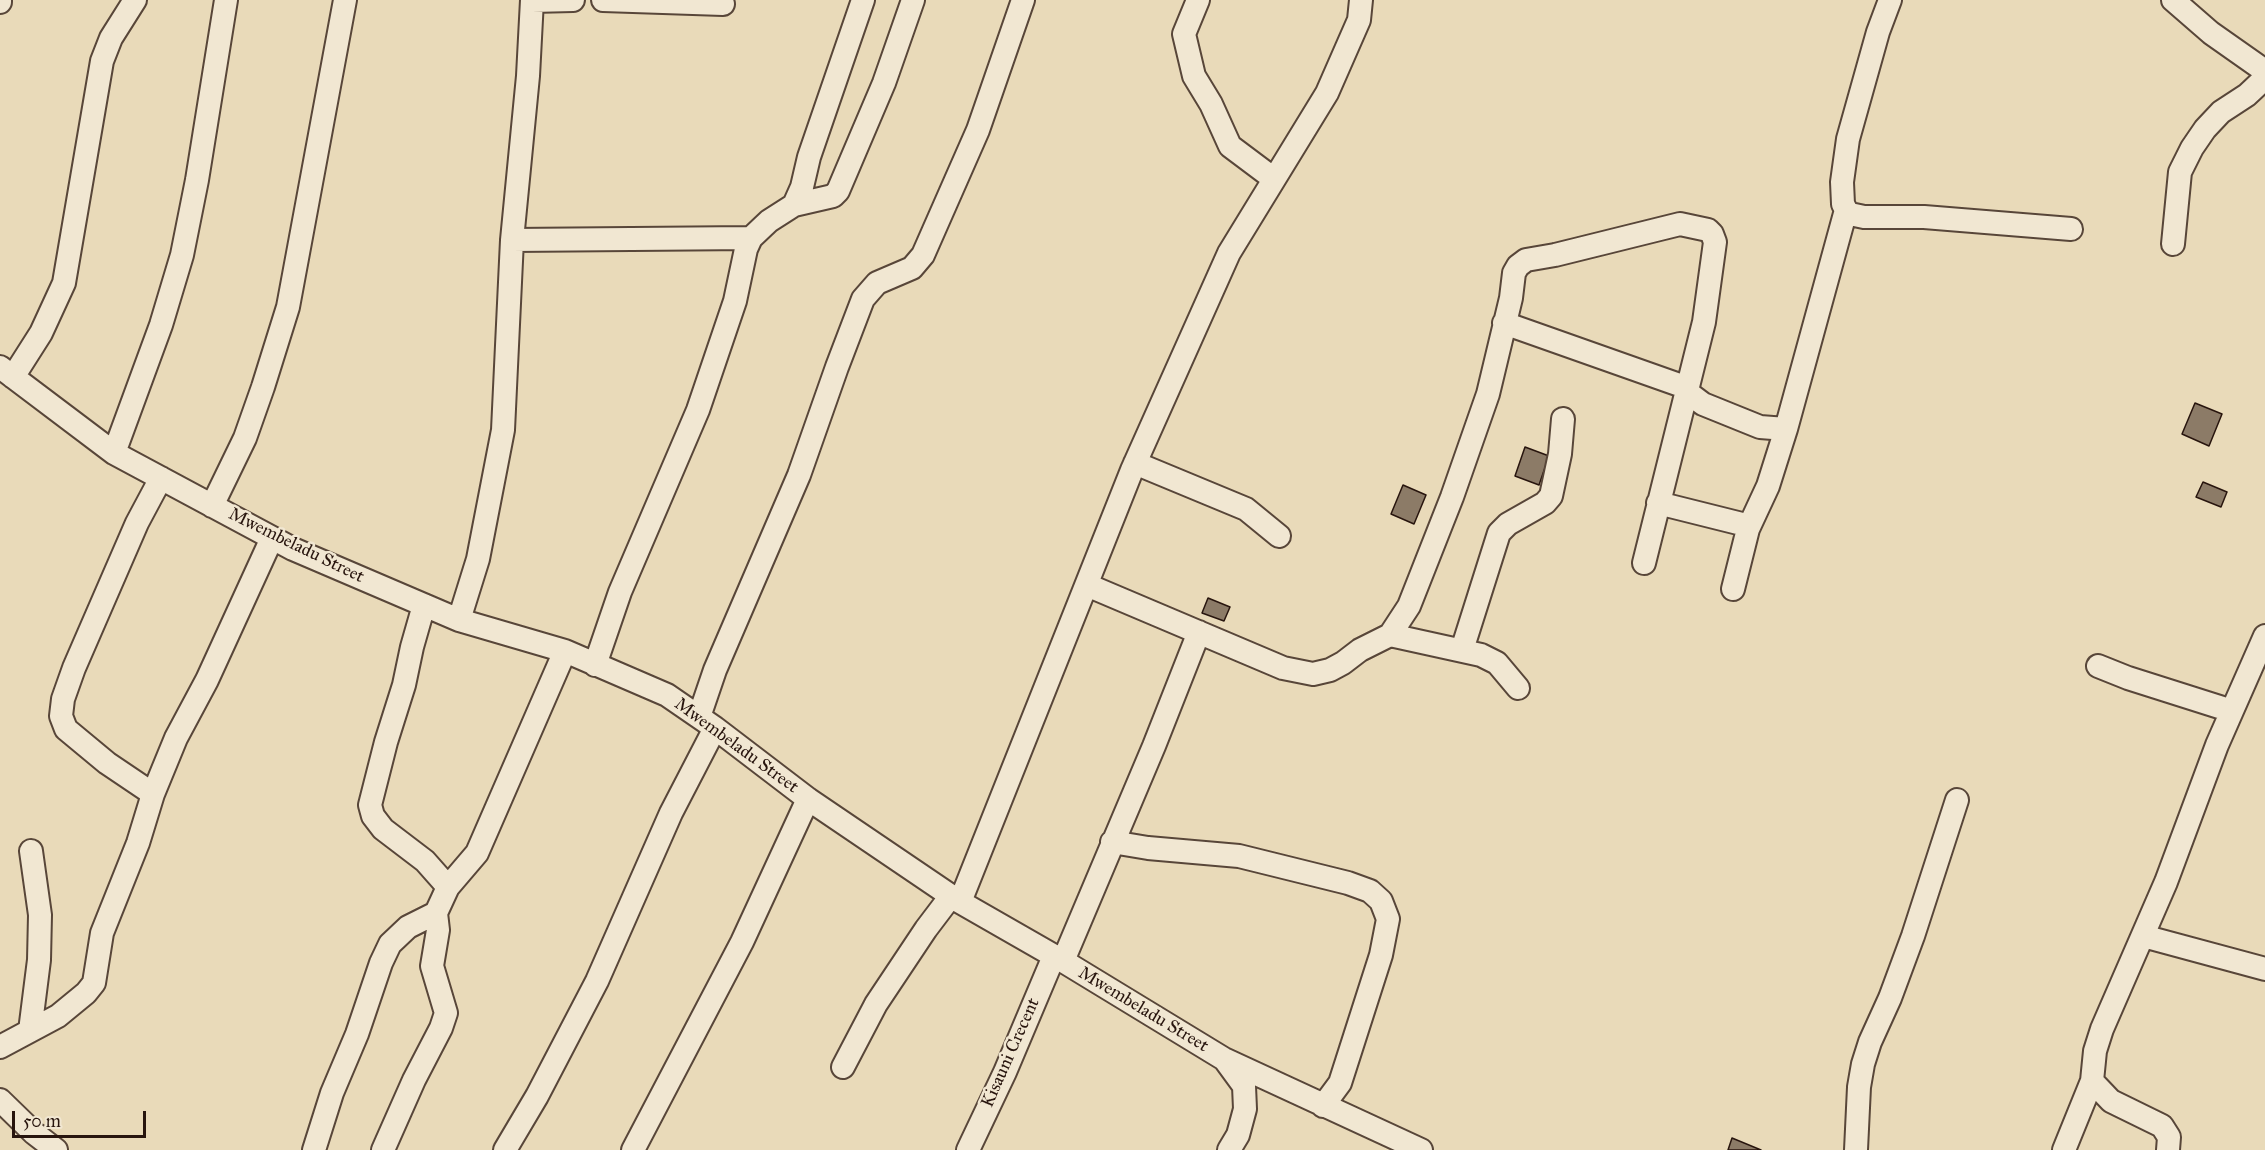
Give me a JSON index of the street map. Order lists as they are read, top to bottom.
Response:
{
  "streets": {
    "street": ["Mwembeladu Street", "Kisauni Crecent"]
  },
  "crossings": [
    ["Mwembeladu Street", "Kisauni Crecent"]
  ],
  "scale_bar": "50 m"
}
